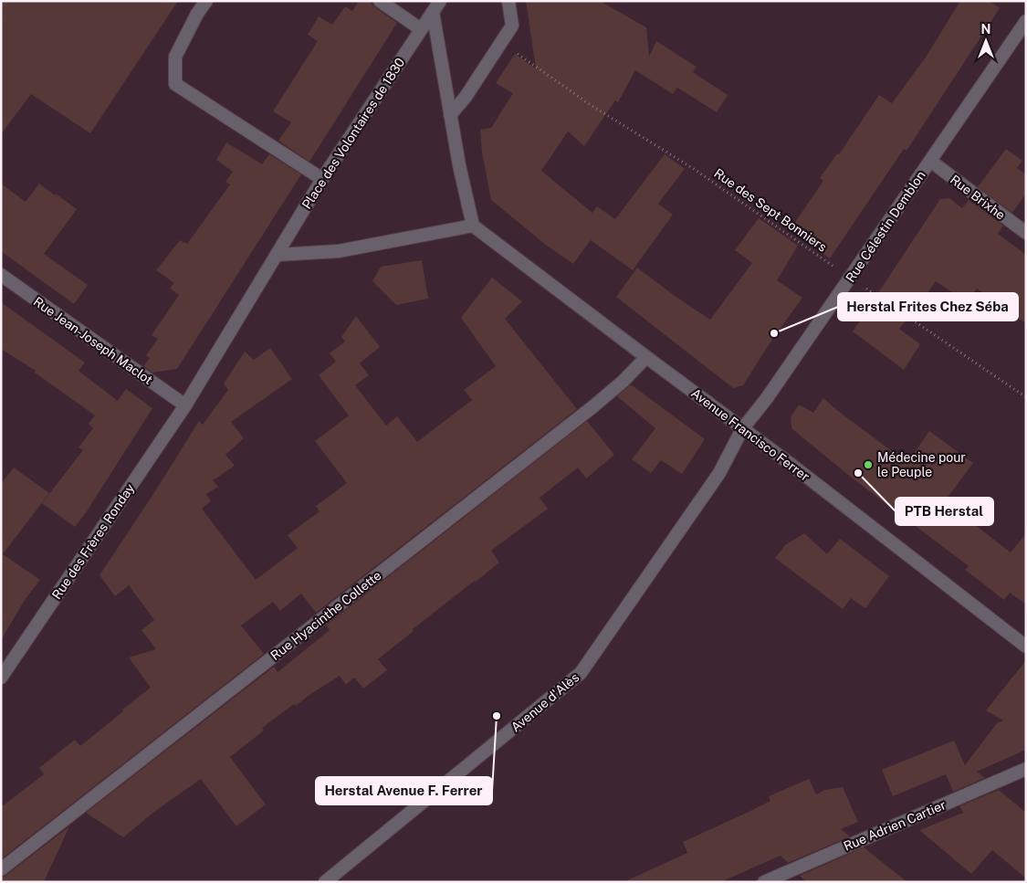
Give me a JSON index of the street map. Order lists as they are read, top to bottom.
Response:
{
  "streets": {
    "street": [
      "Place des Volontaires de 1830",
      "Rue Brixhe",
      "Rue Célestin Demblon",
      "Rue Jean-Joseph Maclot",
      "Avenue Francisco Ferrer",
      "Rue des Frères Ronday",
      "Rue Hyacinthe Collette",
      "Avenue d'Alès",
      "Rue Adrien Cartier"
    ],
    "path": ["Rue des Sept Bonniers"]
  },
  "crossings": [
    ["Place des Volontaires de 1830", "Rue Jean-Joseph Maclot"],
    ["Place des Volontaires de 1830", "Rue des Frères Ronday"],
    ["Rue Brixhe", "Rue Célestin Demblon"],
    ["Rue des Sept Bonniers", "Rue Célestin Demblon"],
    ["Rue Célestin Demblon", "Avenue Francisco Ferrer"],
    ["Rue Célestin Demblon", "Avenue d'Alès"],
    ["Rue Jean-Joseph Maclot", "Rue des Frères Ronday"],
    ["Avenue Francisco Ferrer", "Rue Hyacinthe Collette"],
    ["Avenue Francisco Ferrer", "Avenue d'Alès"]
  ],
  "places": [
    "Herstal Frites Chez Séba",
    "Médecine pour le Peuple",
    "PTB Herstal",
    "Herstal Avenue F. Ferrer"
  ],
  "north": "top"
}
